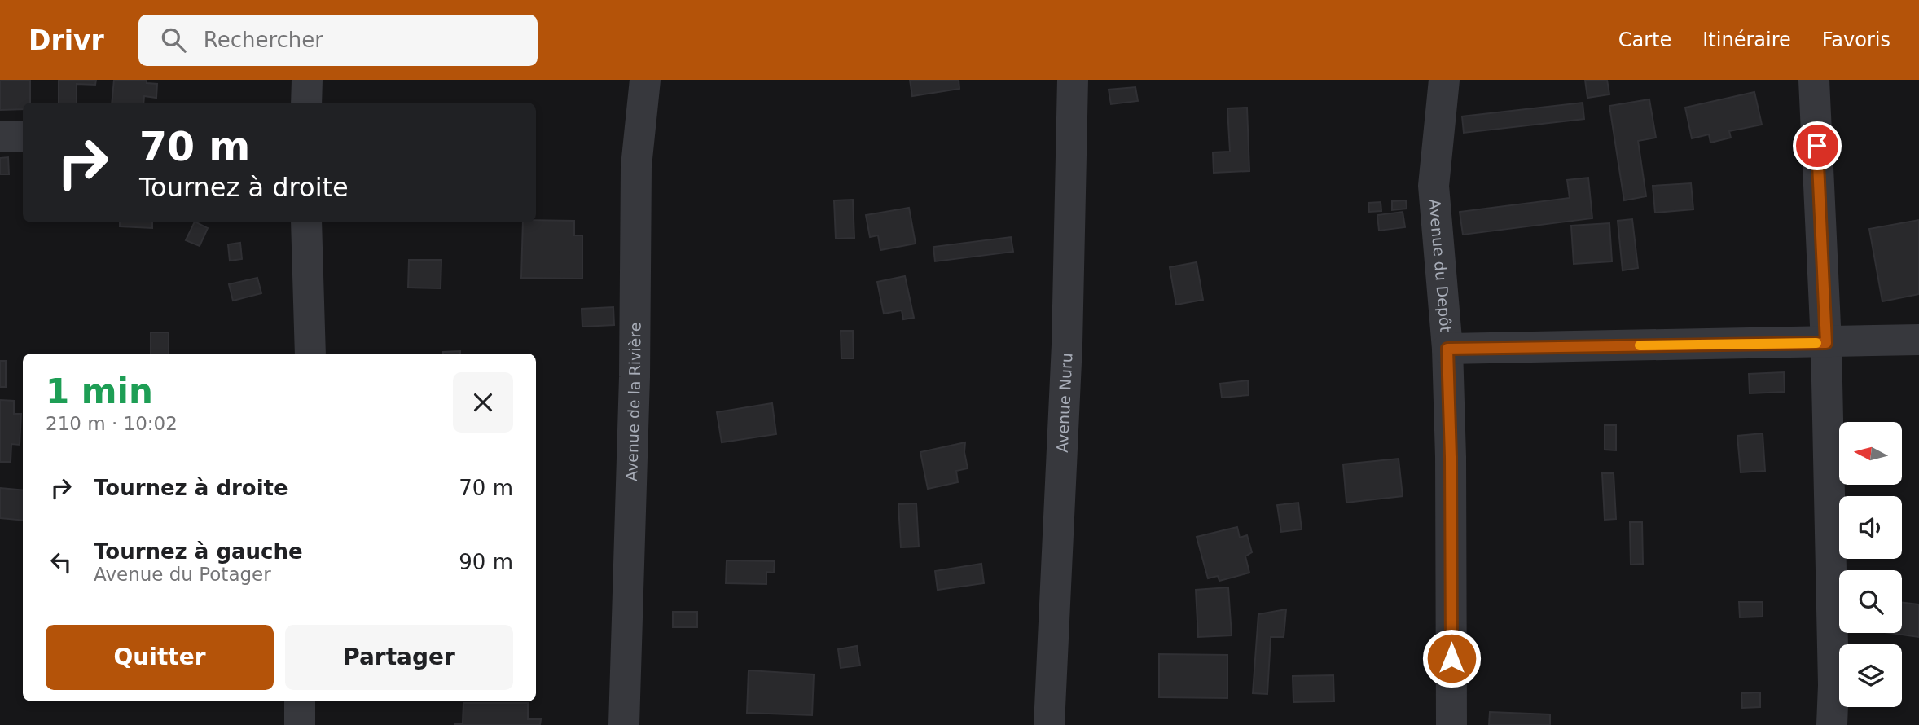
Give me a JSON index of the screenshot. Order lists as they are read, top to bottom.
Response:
{
  "streets": {
    "street": ["Avenue du Depôt", "Avenue de la Rivière", "Avenue Nuru"]
  },
  "north": "left",
  "page": {
    "header": "Drivr",
    "search": "Rechercher",
    "nav": ["Carte", "Itinéraire", "Favoris"],
    "turn": ["70 m", "Tournez à droite"],
    "heading": ["1 min", "210 m · 10:02"],
    "list": [
      {
        "name": "Tournez à droite",
        "value": "70 m"
      },
      {
        "name": "Tournez à gauche",
        "note": "Avenue du Potager",
        "value": "90 m"
      }
    ],
    "buttons": ["Quitter", "Partager"]
  }
}
